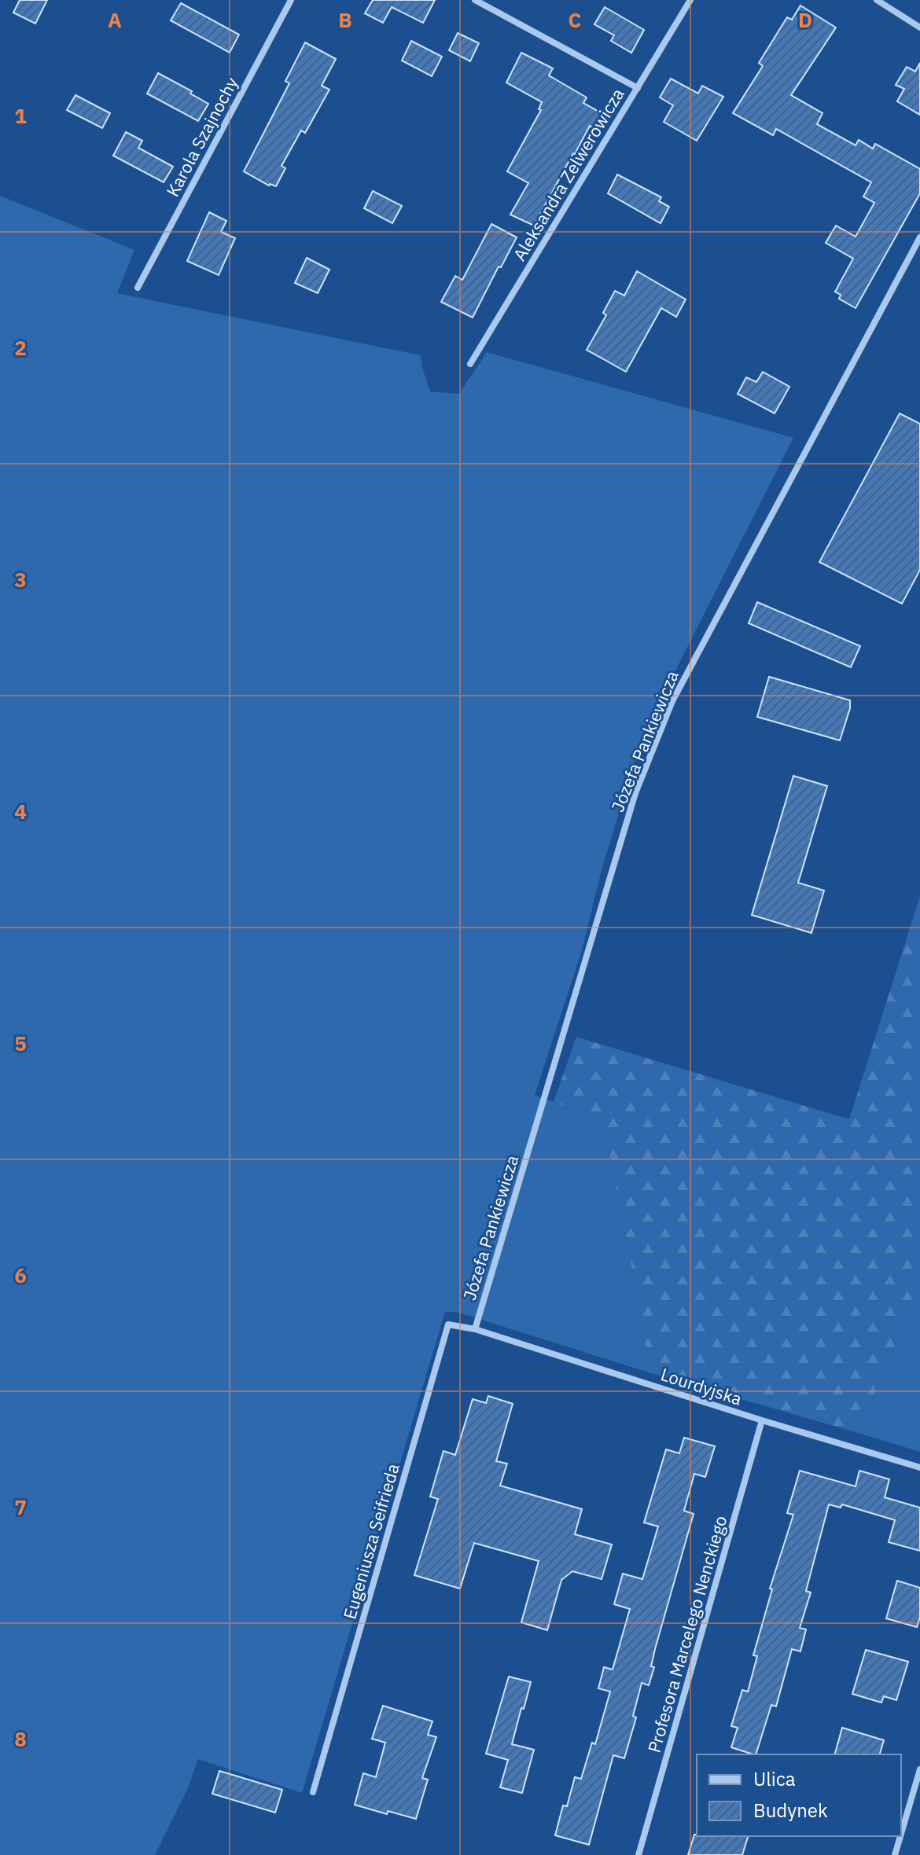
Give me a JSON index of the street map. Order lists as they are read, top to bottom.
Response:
{
  "streets": {
    "street": [
      "Karola Szajnochy",
      "Aleksandra Zelwerowicza",
      "Józefa Pankiewicza",
      "Lourdyjska",
      "Eugeniusza Seifrieda",
      "Profesora Marcelego Nenckiego"
    ]
  },
  "crossings": [
    ["Józefa Pankiewicza", "Lourdyjska"],
    ["Józefa Pankiewicza", "Eugeniusza Seifrieda"],
    ["Lourdyjska", "Eugeniusza Seifrieda"],
    ["Lourdyjska", "Profesora Marcelego Nenckiego"]
  ],
  "legend": ["Ulica", "Budynek"],
  "grid": {
    "columns": [
      "A",
      "B",
      "C",
      "D"
    ],
    "rows": [
      "1",
      "2",
      "3",
      "4",
      "5",
      "6",
      "7",
      "8"
    ]
  }
}
